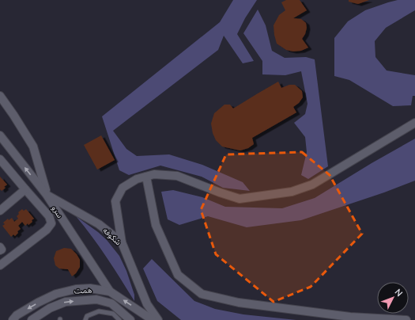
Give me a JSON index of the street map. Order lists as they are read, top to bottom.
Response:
{
  "streets": {
    "street": ["سرو", "شکوفه", "همت"]
  },
  "crossings": [
    ["سرو", "شکوفه"],
    ["سرو", "همت"]
  ],
  "north": "top right"
}
